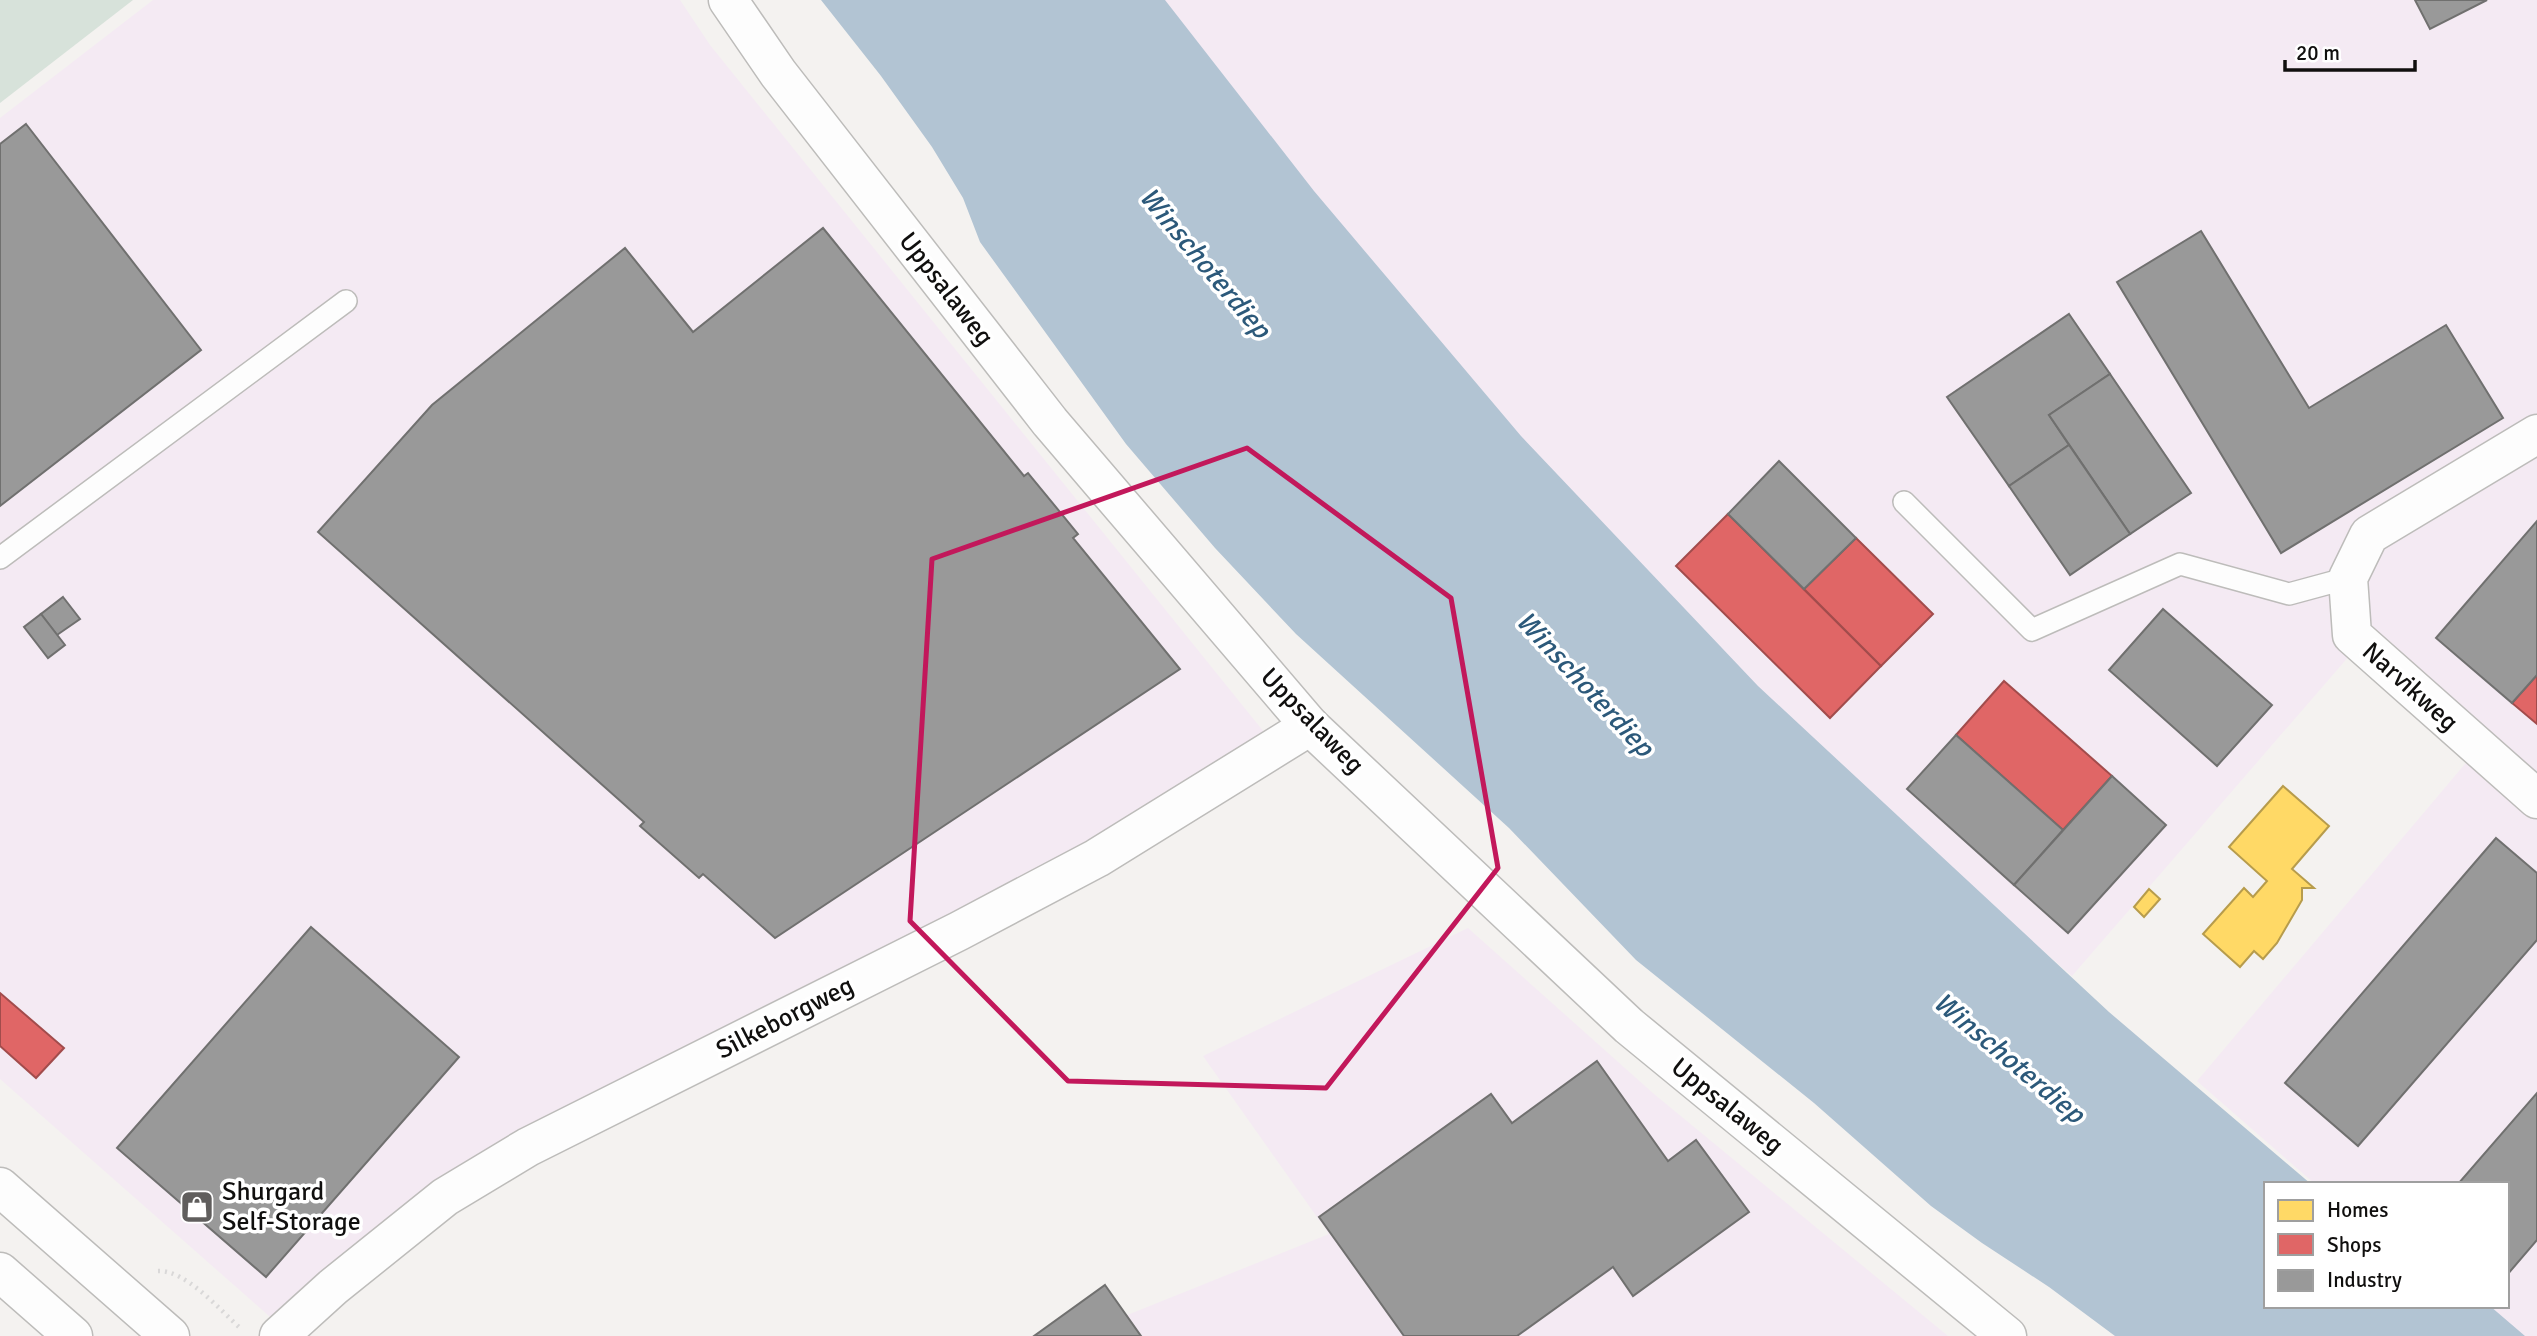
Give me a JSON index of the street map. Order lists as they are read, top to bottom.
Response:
{
  "streets": {
    "street": ["Uppsalaweg", "Narvikweg", "Silkeborgweg"]
  },
  "crossings": [
    ["Uppsalaweg", "Silkeborgweg"]
  ],
  "water": ["Winschoterdiep"],
  "places": {
    "shop": ["Shurgard Self-Storage"]
  },
  "legend": ["Homes", "Shops", "Industry"],
  "scale_bar": "20 m"
}
